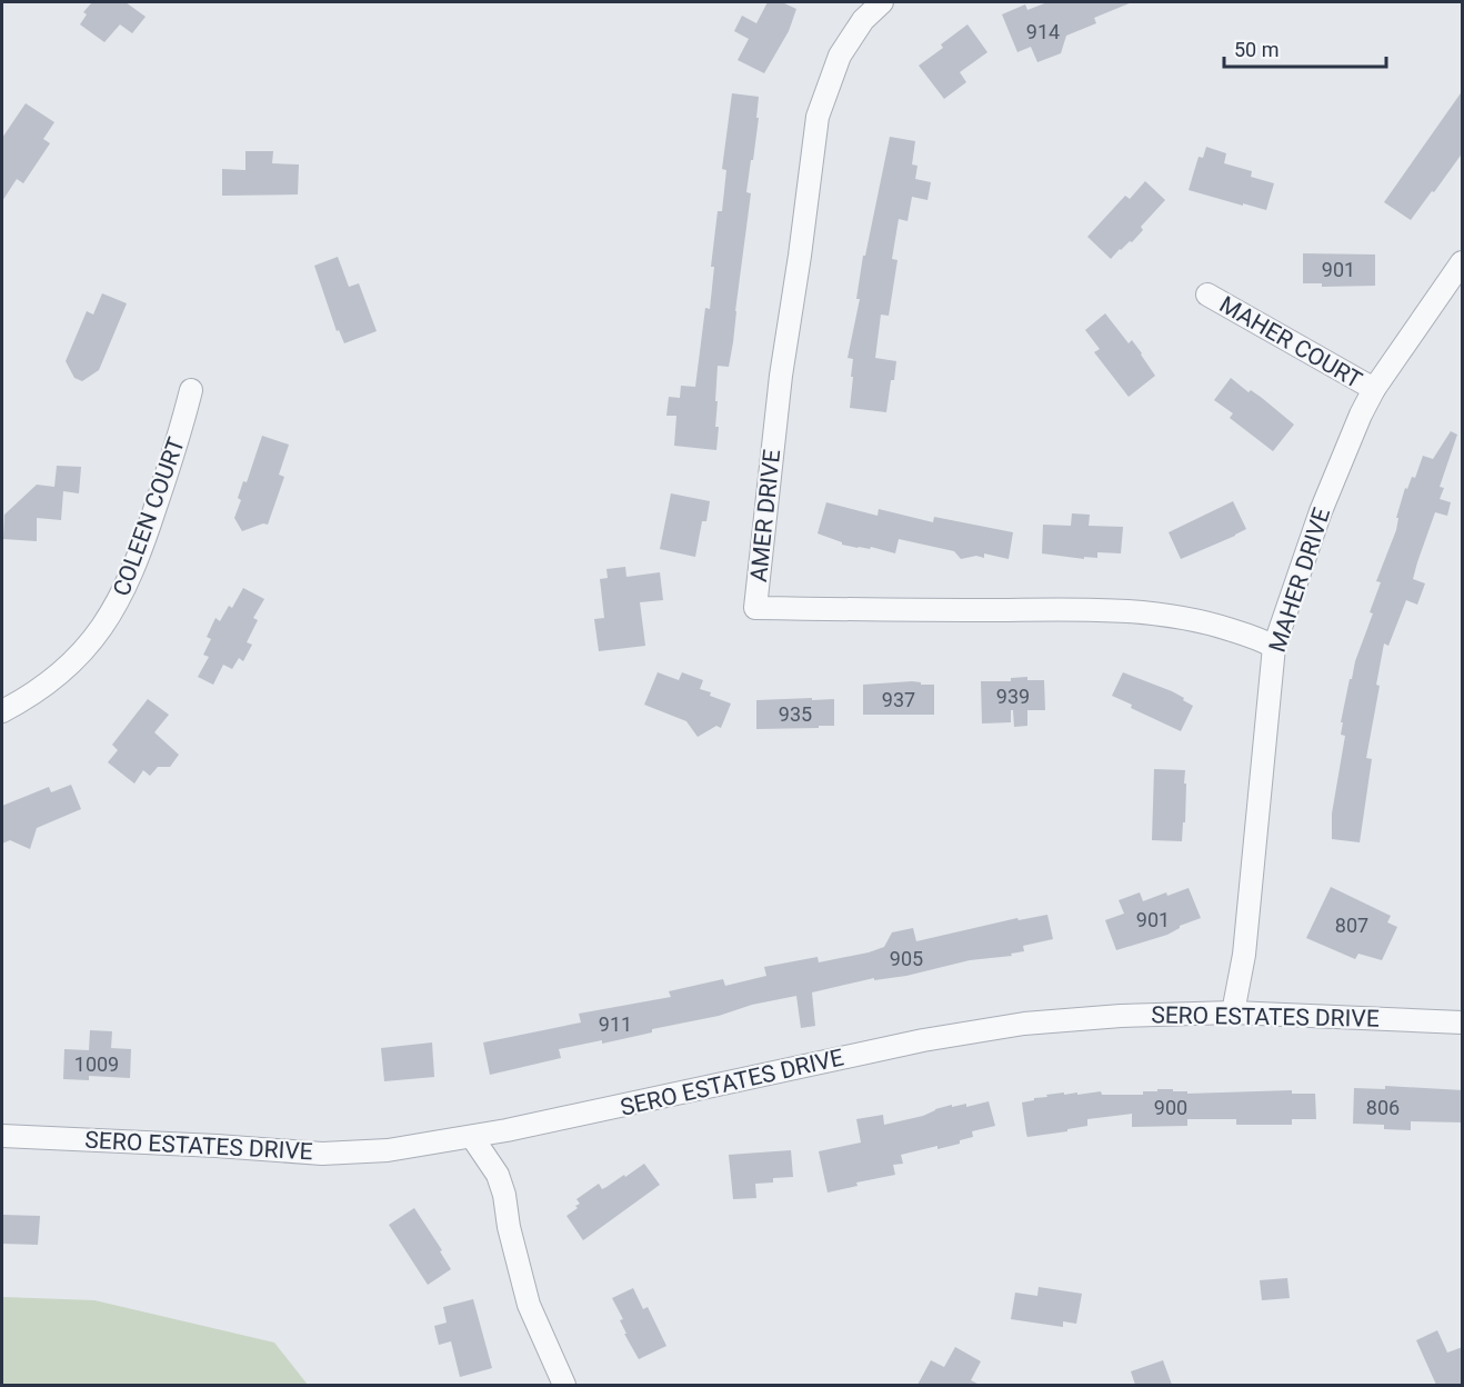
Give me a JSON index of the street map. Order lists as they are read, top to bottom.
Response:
{
  "streets": {
    "street": [
      "MAHER COURT",
      "AMER DRIVE",
      "COLEEN COURT",
      "MAHER DRIVE",
      "SERO ESTATES DRIVE"
    ]
  },
  "crossings": [
    ["MAHER COURT", "MAHER DRIVE"],
    ["AMER DRIVE", "MAHER DRIVE"],
    ["MAHER DRIVE", "SERO ESTATES DRIVE"]
  ],
  "house_numbers": [
    "914",
    "901",
    "939",
    "937",
    "935",
    "901",
    "807",
    "905",
    "911",
    "1009",
    "900",
    "806"
  ],
  "scale_bar": "50 m"
}
